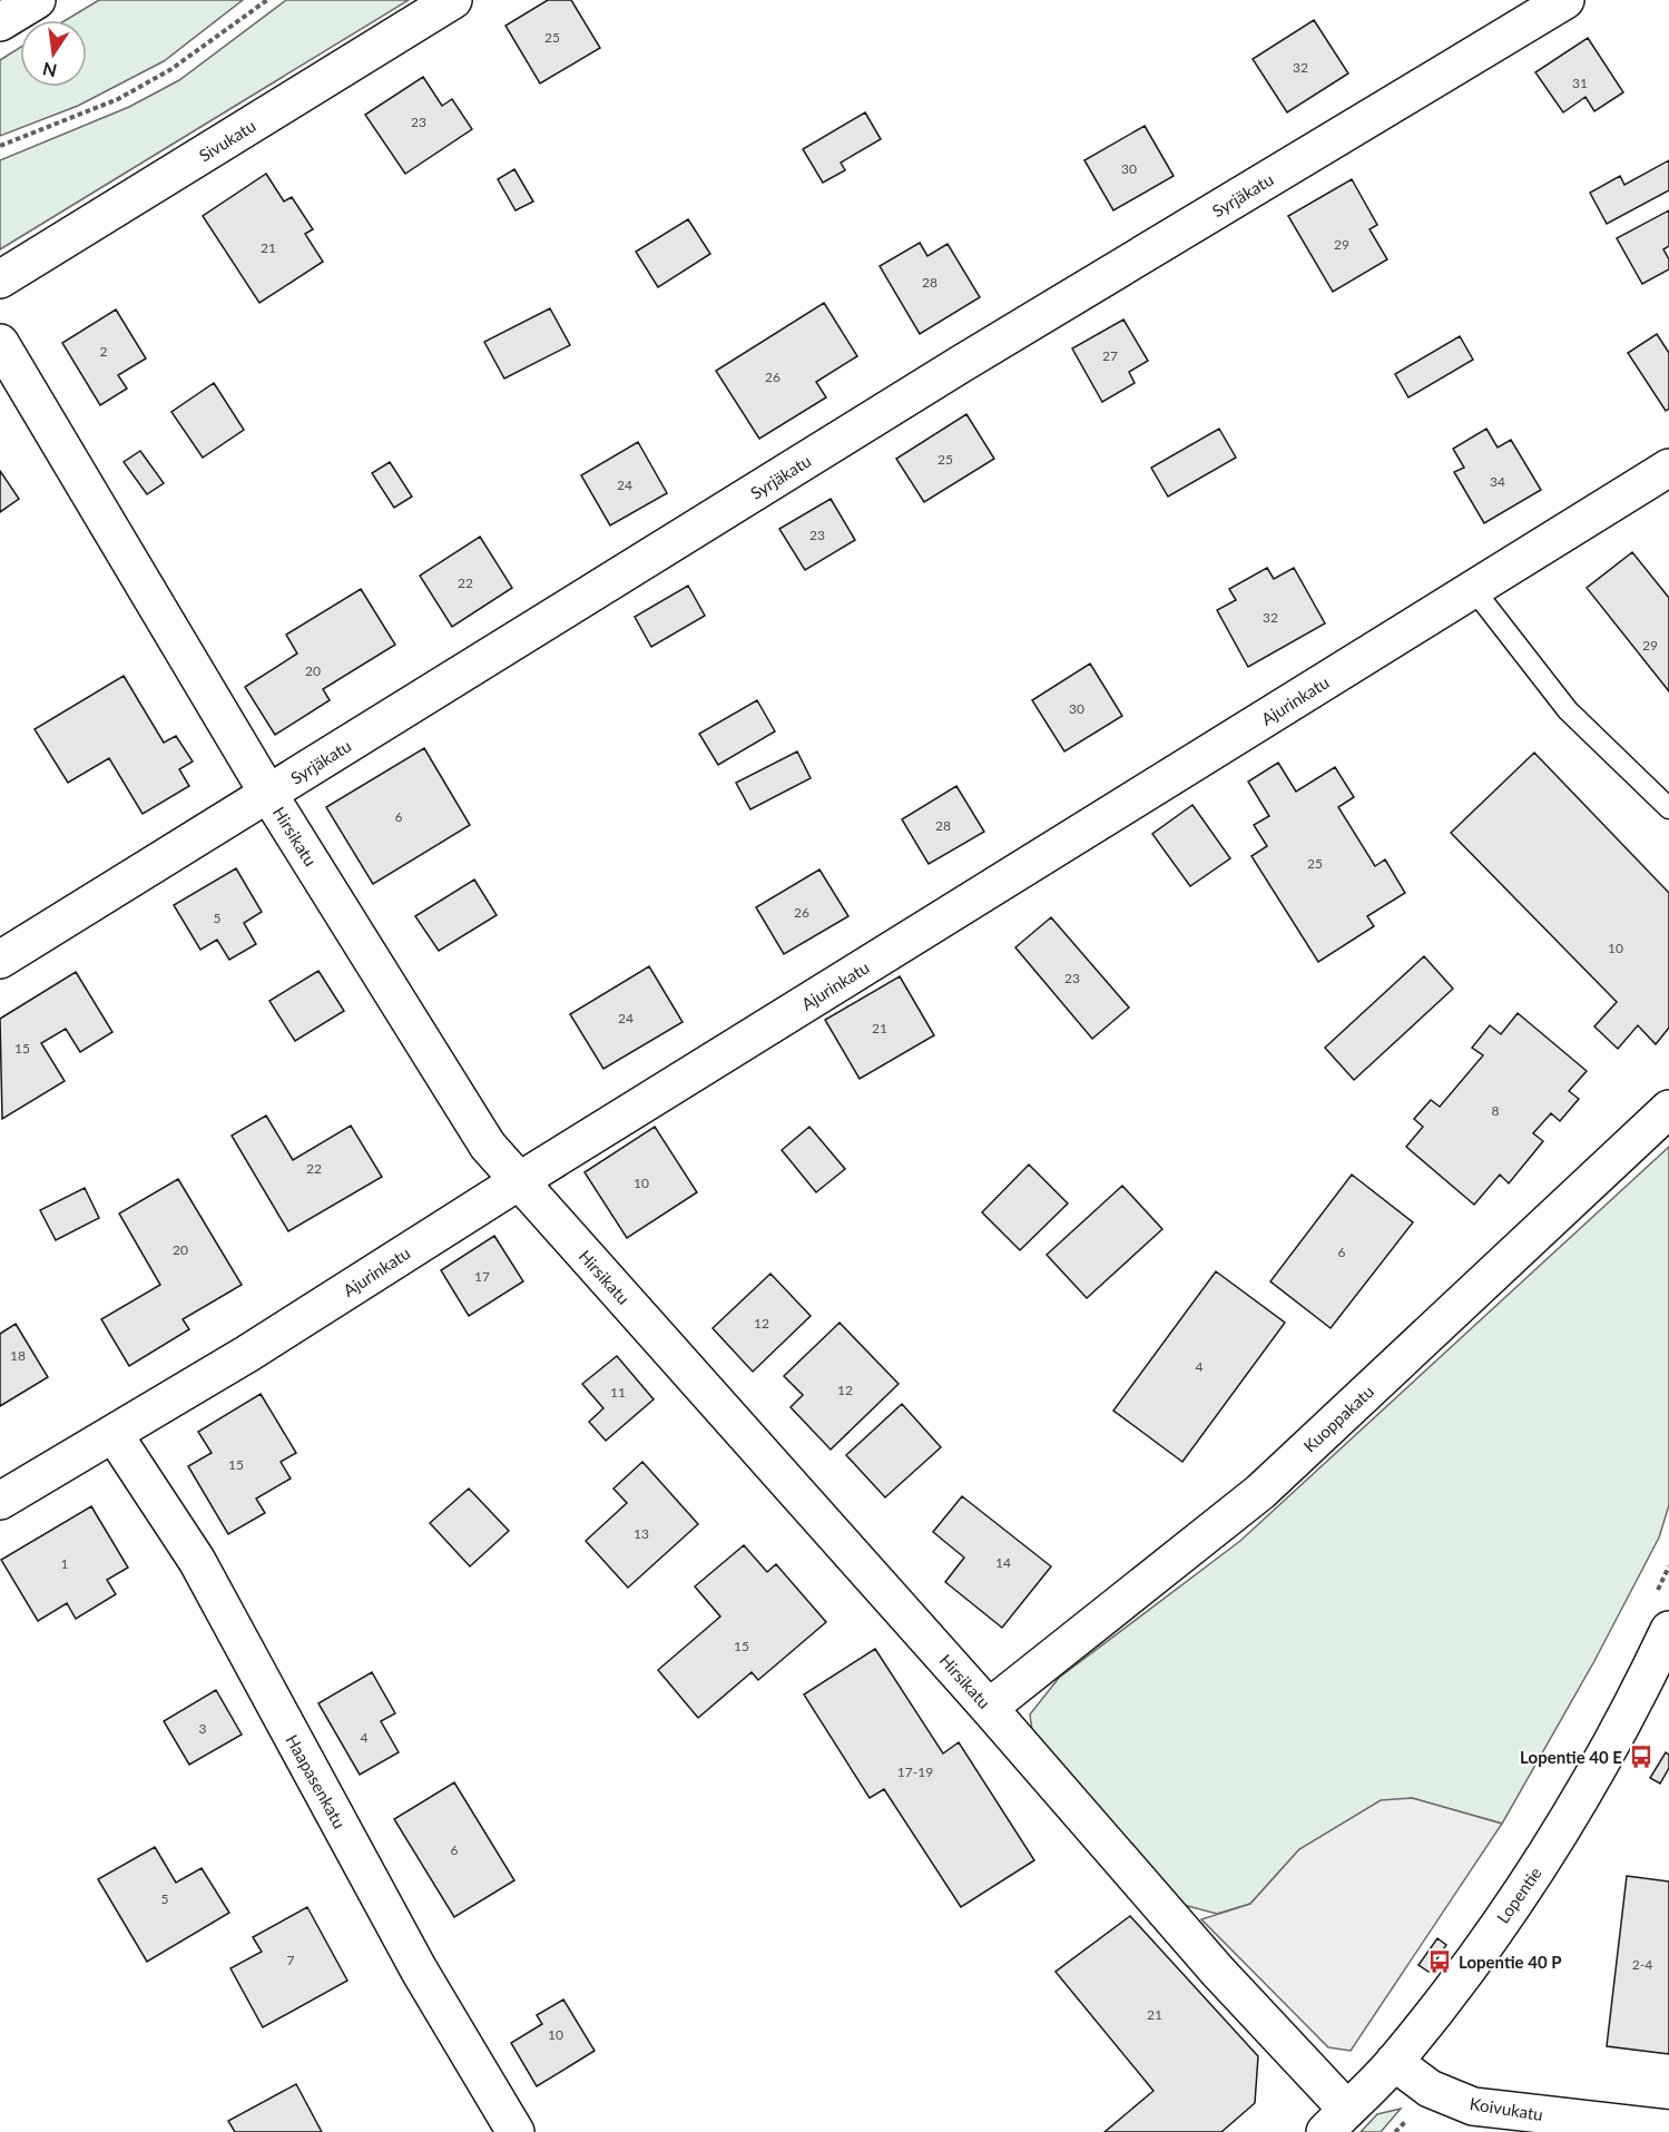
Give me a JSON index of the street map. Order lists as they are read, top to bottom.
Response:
{
  "streets": {
    "street": [
      "Sivukatu",
      "Syrjäkatu",
      "Ajurinkatu",
      "Hirsikatu",
      "Kuoppakatu",
      "Haapasenkatu",
      "Lopentie",
      "Koivukatu"
    ]
  },
  "crossings": [
    ["Syrjäkatu", "Hirsikatu"],
    ["Ajurinkatu", "Hirsikatu"],
    ["Ajurinkatu", "Haapasenkatu"],
    ["Hirsikatu", "Kuoppakatu"],
    ["Hirsikatu", "Lopentie"],
    ["Lopentie", "Koivukatu"]
  ],
  "places": {
    "bus stop": ["Lopentie 40 E", "Lopentie 40 P"]
  },
  "house_numbers": [
    "25",
    "32",
    "31",
    "23",
    "30",
    "29",
    "21",
    "28",
    "2",
    "27",
    "26",
    "25",
    "34",
    "24",
    "23",
    "22",
    "32",
    "29",
    "20",
    "30",
    "6",
    "28",
    "25",
    "26",
    "5",
    "10",
    "23",
    "24",
    "21",
    "15",
    "8",
    "22",
    "10",
    "20",
    "6",
    "17",
    "12",
    "18",
    "4",
    "12",
    "11",
    "15",
    "13",
    "14",
    "1",
    "15",
    "3",
    "4",
    "17-19",
    "6",
    "5",
    "7",
    "2-4",
    "21",
    "10"
  ],
  "north": "bottom"
}
